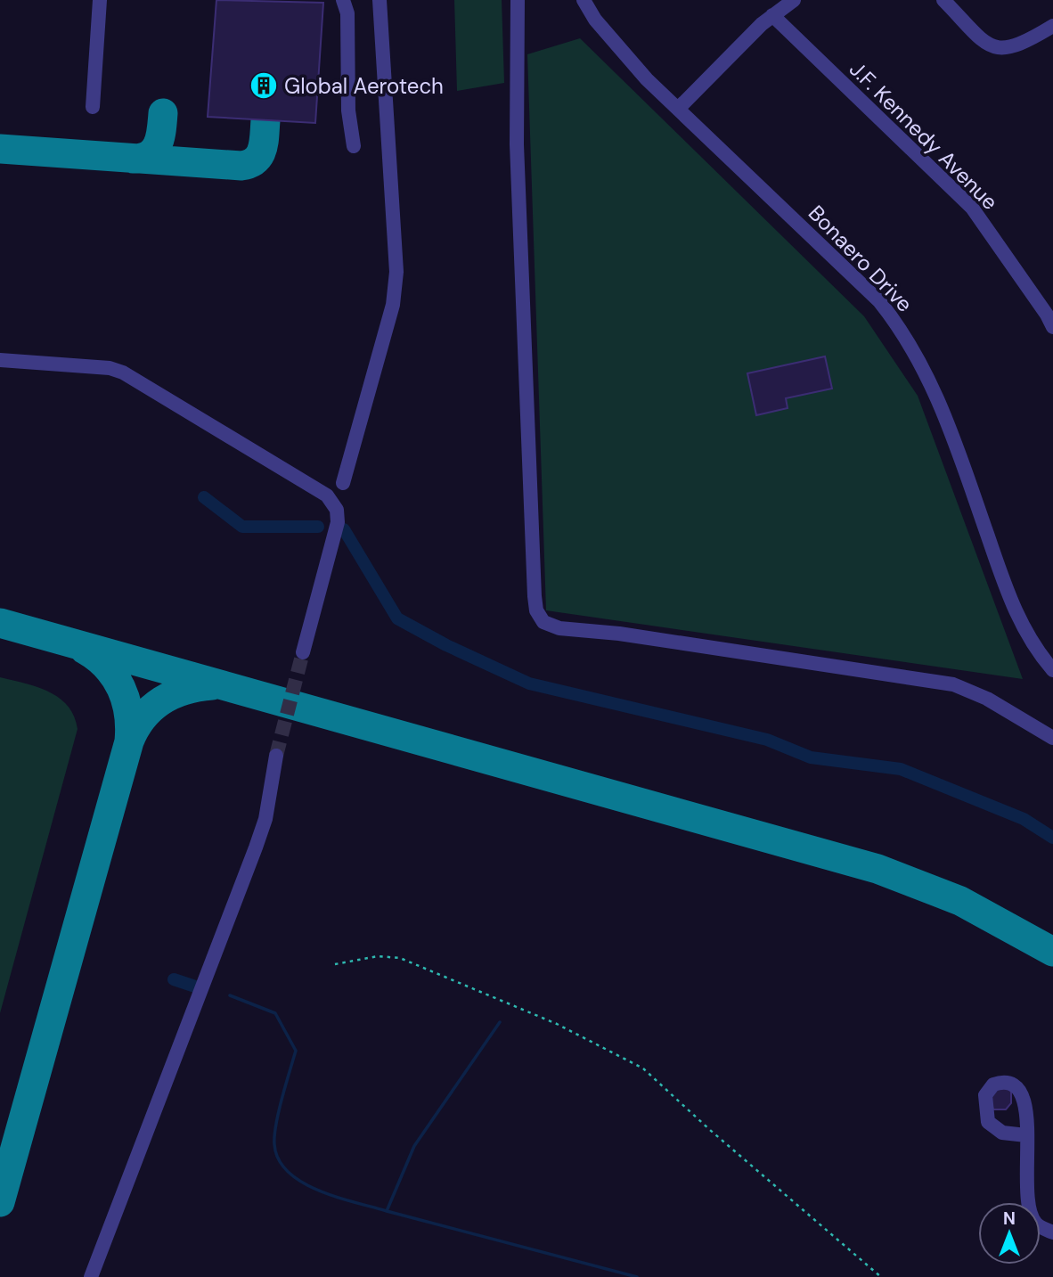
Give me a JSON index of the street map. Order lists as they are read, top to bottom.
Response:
{
  "streets": {
    "street": ["J.F. Kennedy Avenue", "Bonaero Drive"]
  },
  "places": {
    "building": ["Global Aerotech"]
  },
  "north": "top"
}
